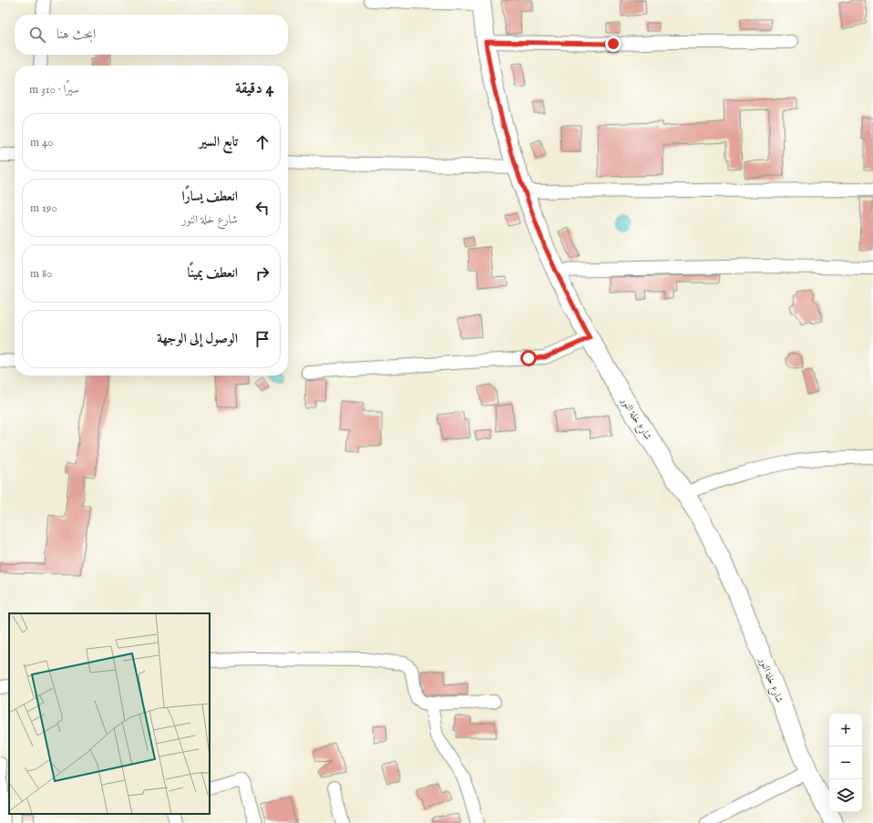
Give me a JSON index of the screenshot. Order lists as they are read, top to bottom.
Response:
{
  "streets": {
    "street": ["شارع خلة النور"]
  },
  "page": {
    "search": "ابحث هنا",
    "heading": ["4 دقيقة", "سيرًا · 310 m"],
    "list": [
      ["تابع السير", "40 m"],
      ["انعطف يسارًا", "شارع خلة النور", "190 m"],
      ["انعطف يمينًا", "80 m"],
      "الوصول إلى الوجهة"
    ],
    "map_buttons": ["+", "−"]
  }
}
